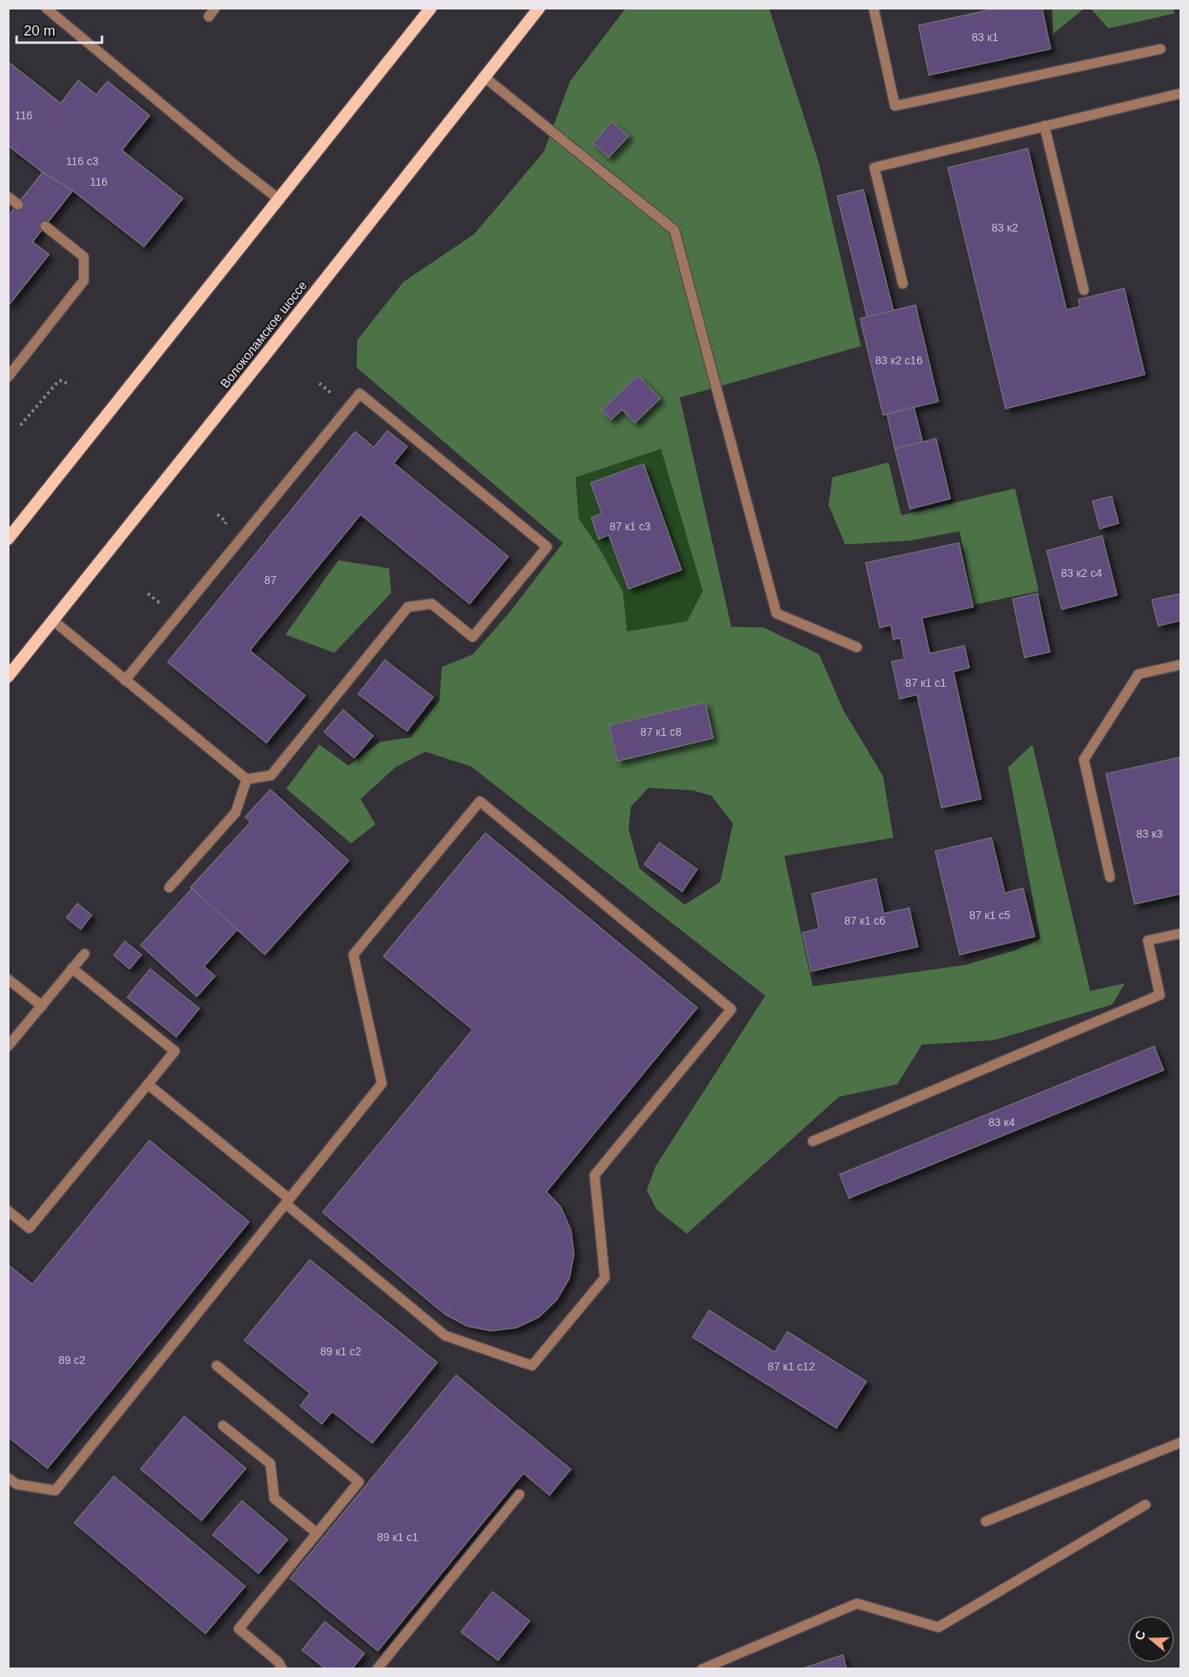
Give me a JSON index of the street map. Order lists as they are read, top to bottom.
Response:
{
  "streets": {
    "main road": ["Волоколамское шоссе"]
  },
  "house_numbers": [
    "83 к1",
    "116",
    "116 с3",
    "116",
    "83 к2",
    "83 к2 с16",
    "87 к1 с3",
    "83 к2 с4",
    "87",
    "87 к1 с1",
    "87 к1 с8",
    "83 к3",
    "87 к1 с5",
    "87 к1 с6",
    "83 к4",
    "89 к1 с2",
    "89 с2",
    "87 к1 с12",
    "89 к1 с1"
  ],
  "scale_bar": "20 m",
  "north": "left"
}
